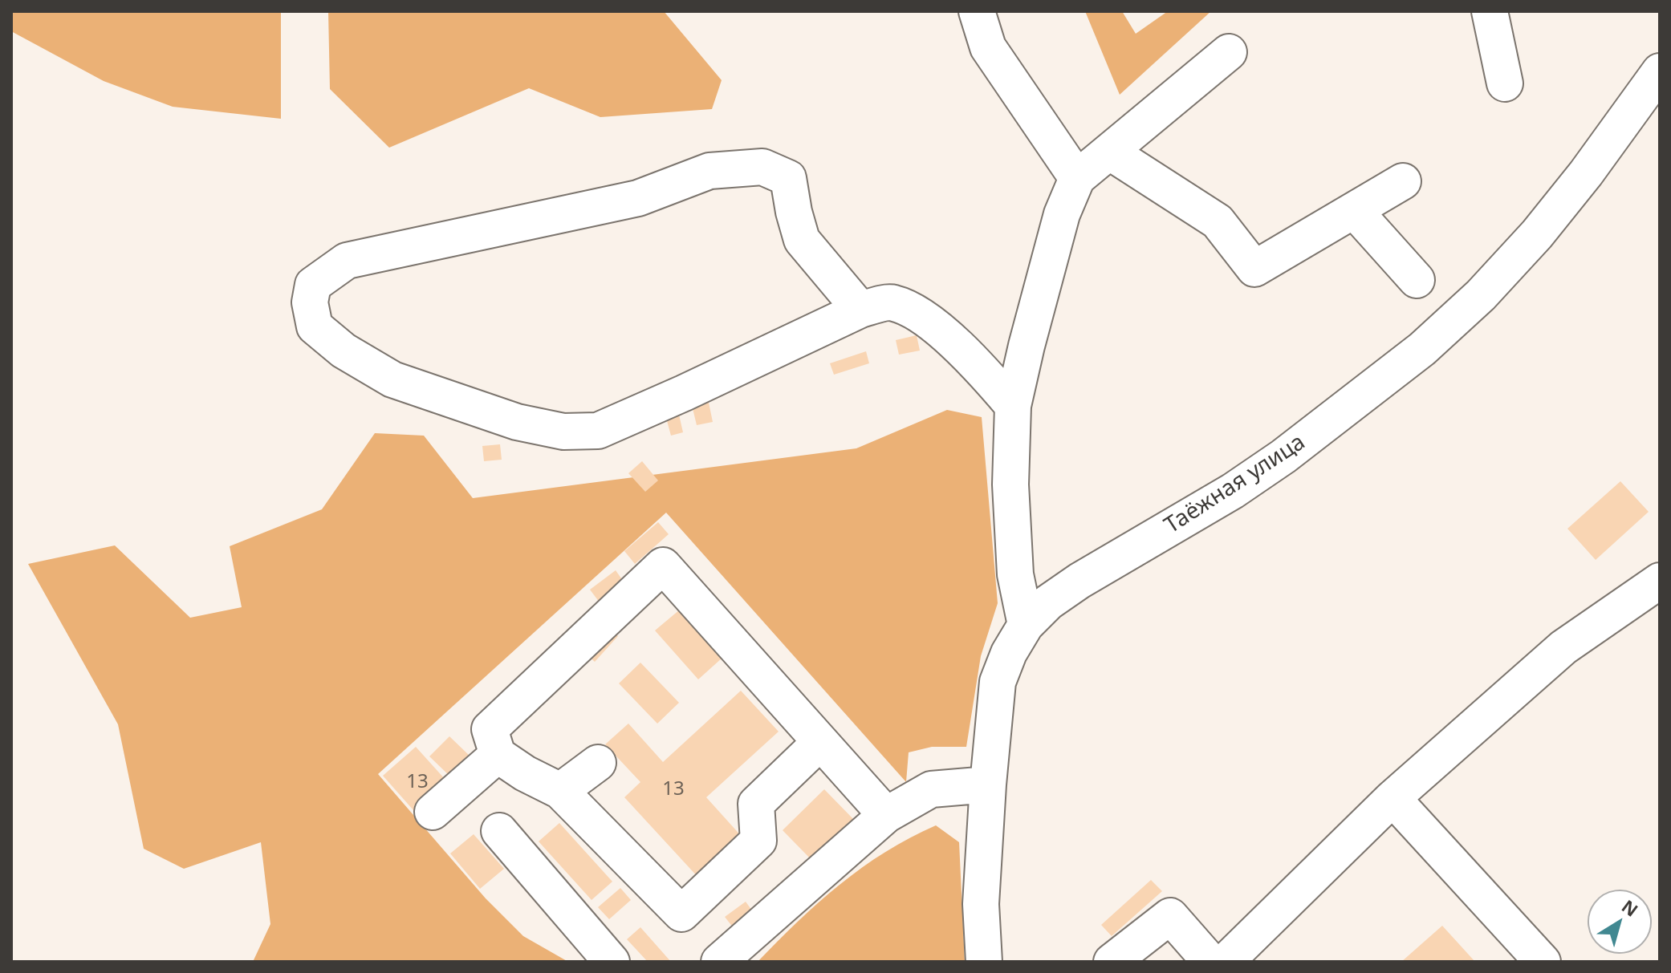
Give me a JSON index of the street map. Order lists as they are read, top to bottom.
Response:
{
  "streets": {
    "street": ["Таёжная улица"]
  },
  "house_numbers": ["13", "13"],
  "north": "top right"
}
